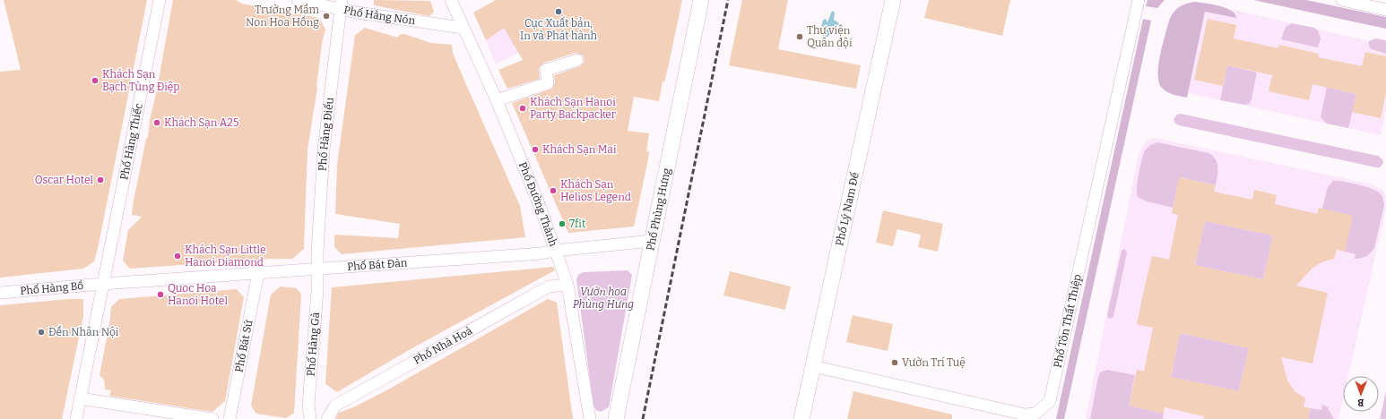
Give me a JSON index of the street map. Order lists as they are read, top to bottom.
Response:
{
  "streets": {
    "street": [
      "Phố Hàng Nón",
      "Phố Hàng Điếu",
      "Phố Hàng Thiếc",
      "Phố Đường Thành",
      "Phố Phùng Hưng",
      "Phố Lý Nam Đế",
      "Phố Bát Đàn",
      "Phố Hàng Bồ",
      "Phố Tôn Thất Thiệp",
      "Phố Hàng Gà",
      "Phố Nhà Hoả",
      "Phố Bát Sứ"
    ]
  },
  "crossings": [
    ["Phố Hàng Nón", "Phố Hàng Điếu"],
    ["Phố Hàng Nón", "Phố Đường Thành"],
    ["Phố Hàng Điếu", "Phố Bát Đàn"],
    ["Phố Hàng Điếu", "Phố Hàng Gà"],
    ["Phố Hàng Thiếc", "Phố Bát Đàn"],
    ["Phố Hàng Thiếc", "Phố Hàng Bồ"],
    ["Phố Đường Thành", "Phố Bát Đàn"],
    ["Phố Đường Thành", "Phố Nhà Hoả"],
    ["Phố Phùng Hưng", "Phố Bát Đàn"],
    ["Phố Lý Nam Đế", "Phố Tôn Thất Thiệp"],
    ["Phố Bát Đàn", "Phố Hàng Bồ"],
    ["Phố Bát Đàn", "Phố Hàng Gà"],
    ["Phố Bát Đàn", "Phố Bát Sứ"]
  ],
  "parks": ["Vườn hoa Phùng Hưng"],
  "places": [
    "Cục Xuất bản, In và Phát hành",
    "Trường Mầm Non Hoa Hồng",
    "Thư viện Quân đội",
    "Khách Sạn Bạch Tùng Điệp",
    "Khách Sạn Hanoi Party Backpacker",
    "Khách Sạn A25",
    "Khách Sạn Mai",
    "Oscar Hotel",
    "Khách Sạn Helios Legend",
    "7fit",
    "Khách Sạn Little Hanoi Diamond",
    "Quoc Hoa Hanoi Hotel",
    "Đền Nhân Nội",
    "Vườn Trí Tuệ"
  ],
  "north": "bottom"
}
